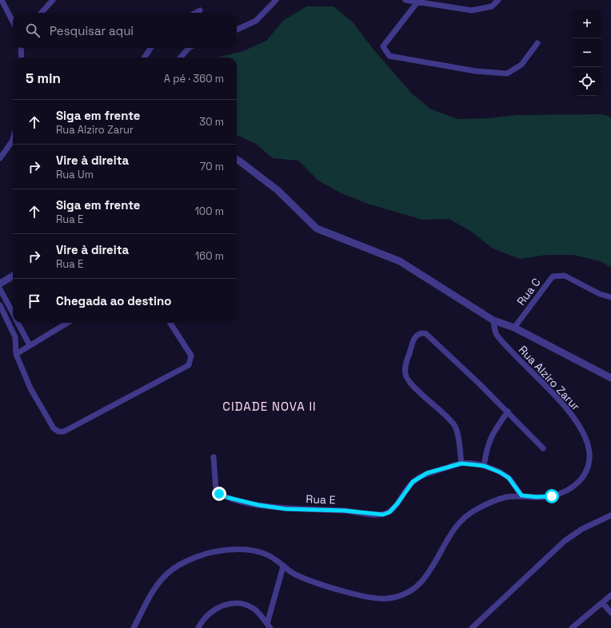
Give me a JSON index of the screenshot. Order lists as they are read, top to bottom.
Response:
{
  "streets": {
    "street": ["Rua C", "Rua Alziro Zarur", "Rua E"]
  },
  "districts": ["CIDADE NOVA II"],
  "page": {
    "map_buttons": ["+", "−"],
    "search": "Pesquisar aqui",
    "heading": ["5 min", "A pé · 360 m"],
    "list": [
      ["Siga em frente", "Rua Alziro Zarur", "30 m"],
      ["Vire à direita", "Rua Um", "70 m"],
      ["Siga em frente", "Rua E", "100 m"],
      ["Vire à direita", "Rua E", "160 m"],
      "Chegada ao destino"
    ]
  }
}
